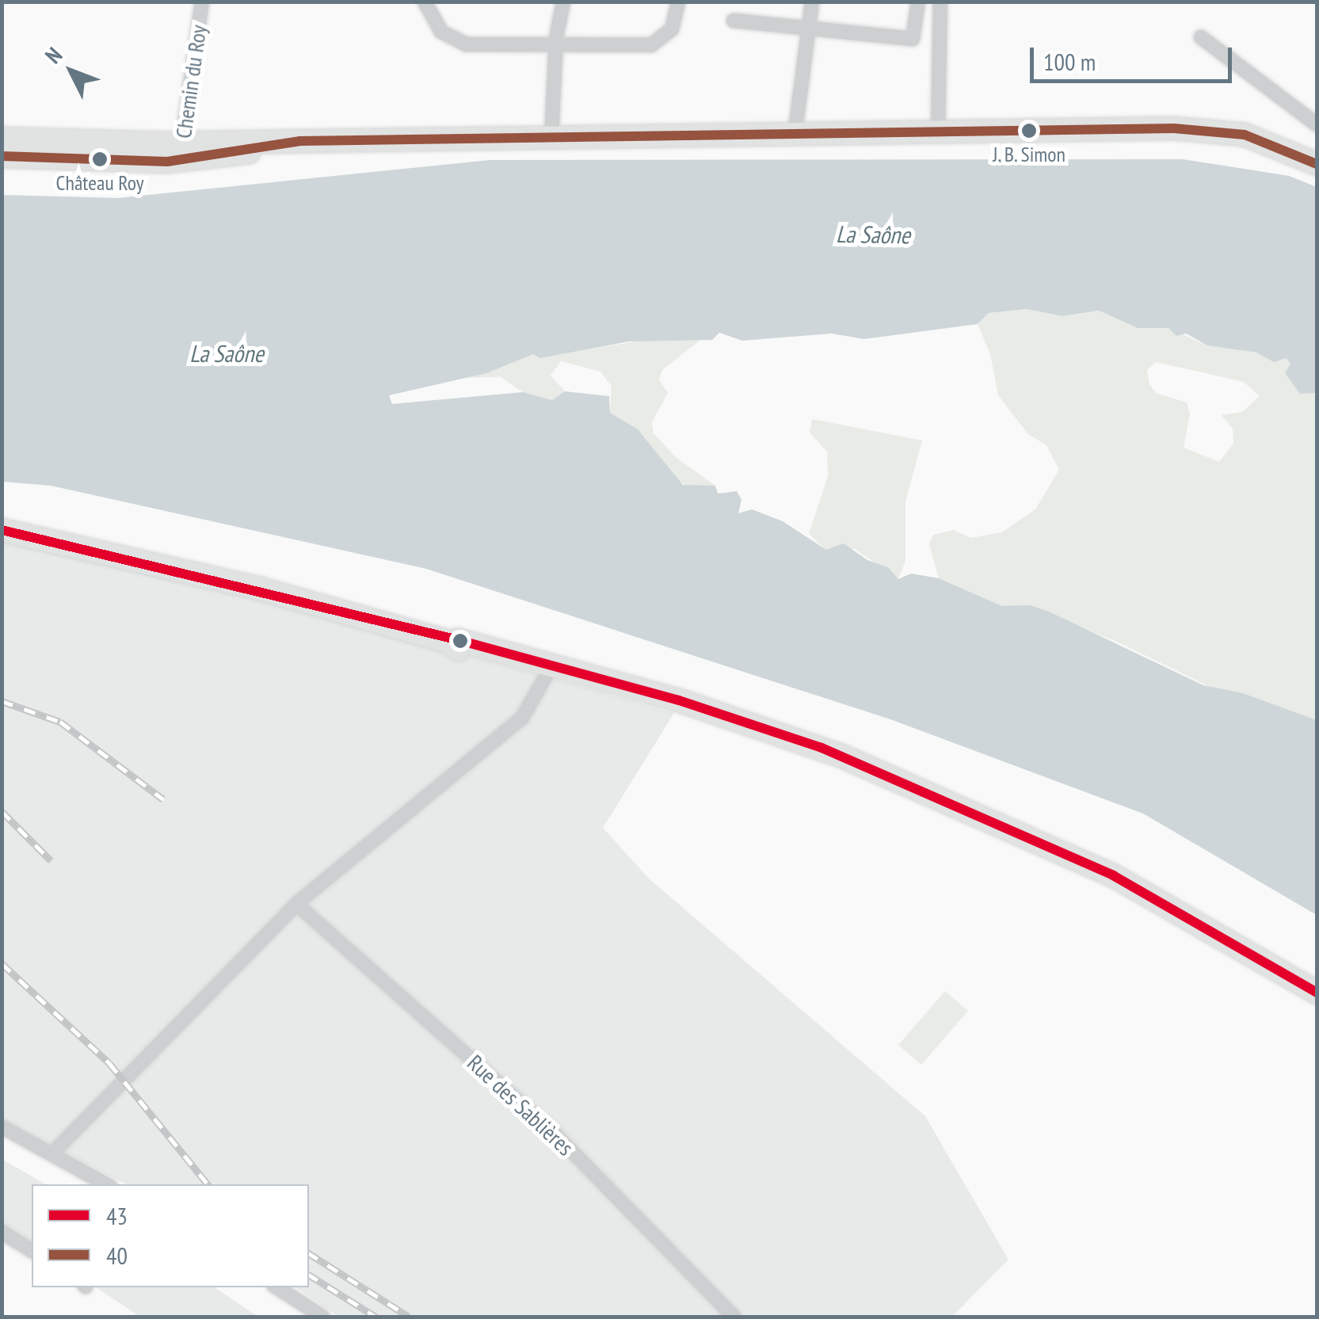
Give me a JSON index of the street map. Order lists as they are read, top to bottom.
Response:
{
  "streets": {
    "street": ["Chemin du Roy", "Rue des Sablières"]
  },
  "water": ["La Saône"],
  "places": ["J. B. Simon", "Château Roy"],
  "lines": ["transit line 40", "transit line 43"],
  "legend": ["43", "40"],
  "scale_bar": "100 m",
  "north": "top left"
}
